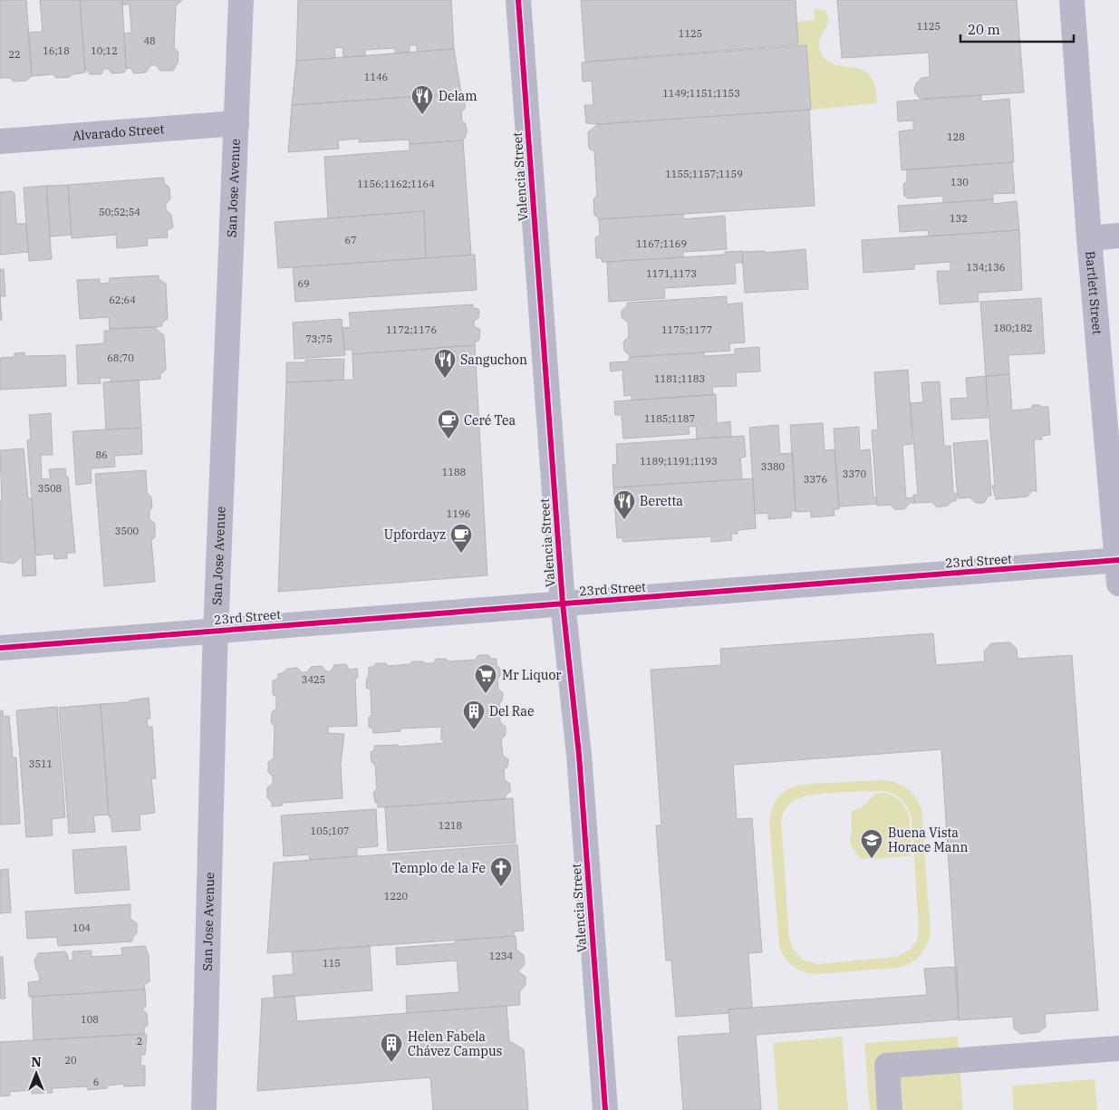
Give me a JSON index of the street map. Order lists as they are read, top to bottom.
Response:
{
  "streets": {
    "street": [
      "Alvarado Street",
      "Valencia Street",
      "San Jose Avenue",
      "Bartlett Street",
      "23rd Street"
    ]
  },
  "crossings": [
    ["Alvarado Street", "San Jose Avenue"],
    ["Valencia Street", "23rd Street"],
    ["San Jose Avenue", "23rd Street"],
    ["Bartlett Street", "23rd Street"]
  ],
  "places": {
    "restaurant": ["Delam", "Sanguchon", "Beretta"],
    "cafe": ["Ceré Tea", "Upfordayz"],
    "supermarket": ["Mr Liquor"],
    "building": ["Del Rae", "Helen Fabela Chávez Campus"],
    "school or university": ["Buena Vista Horace Mann"],
    "church": ["Templo de la Fe"]
  },
  "house_numbers": [
    "1125",
    "1125",
    "48",
    "16;18",
    "10;12",
    "22",
    "1146",
    "1149;1151;1153",
    "128",
    "1155;1157;1159",
    "130",
    "1156;1162;1164",
    "50;52;54",
    "132",
    "67",
    "1167;1169",
    "134;136",
    "1171,1173",
    "69",
    "62;64",
    "180;182",
    "1172;1176",
    "1175;1177",
    "73;75",
    "68;70",
    "1181;1183",
    "1185;1187",
    "86",
    "1189;1191;1193",
    "3380",
    "1188",
    "3370",
    "3376",
    "3508",
    "1196",
    "3500",
    "3425",
    "3511",
    "1218",
    "105;107",
    "1220",
    "104",
    "1234",
    "115",
    "108",
    "2",
    "20",
    "6"
  ],
  "scale_bar": "20 m",
  "north": "top"
}
